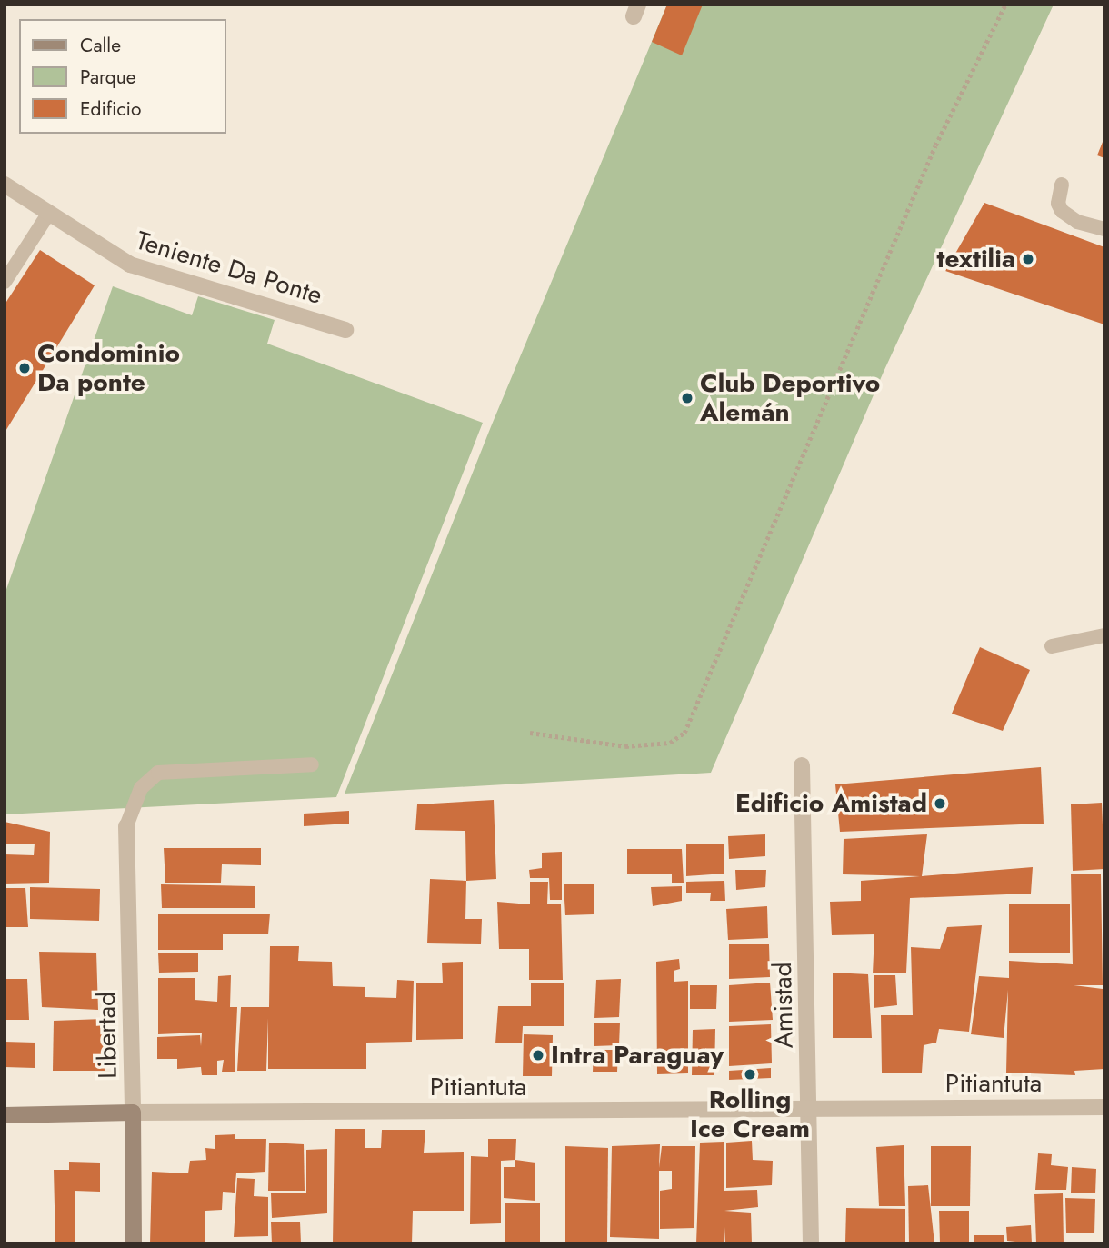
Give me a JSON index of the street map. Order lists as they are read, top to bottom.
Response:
{
  "streets": {
    "street": [
      "Teniente Da Ponte",
      "Amistad",
      "Libertad",
      "Pitiantuta"
    ]
  },
  "crossings": [
    ["Amistad", "Pitiantuta"],
    ["Libertad", "Pitiantuta"]
  ],
  "places": [
    "textilia",
    "Condominio Da ponte",
    "Club Deportivo Alemán",
    "Edificio Amistad",
    "Intra Paraguay",
    "Rolling Ice Cream"
  ],
  "legend": ["Calle", "Parque", "Edificio"]
}
